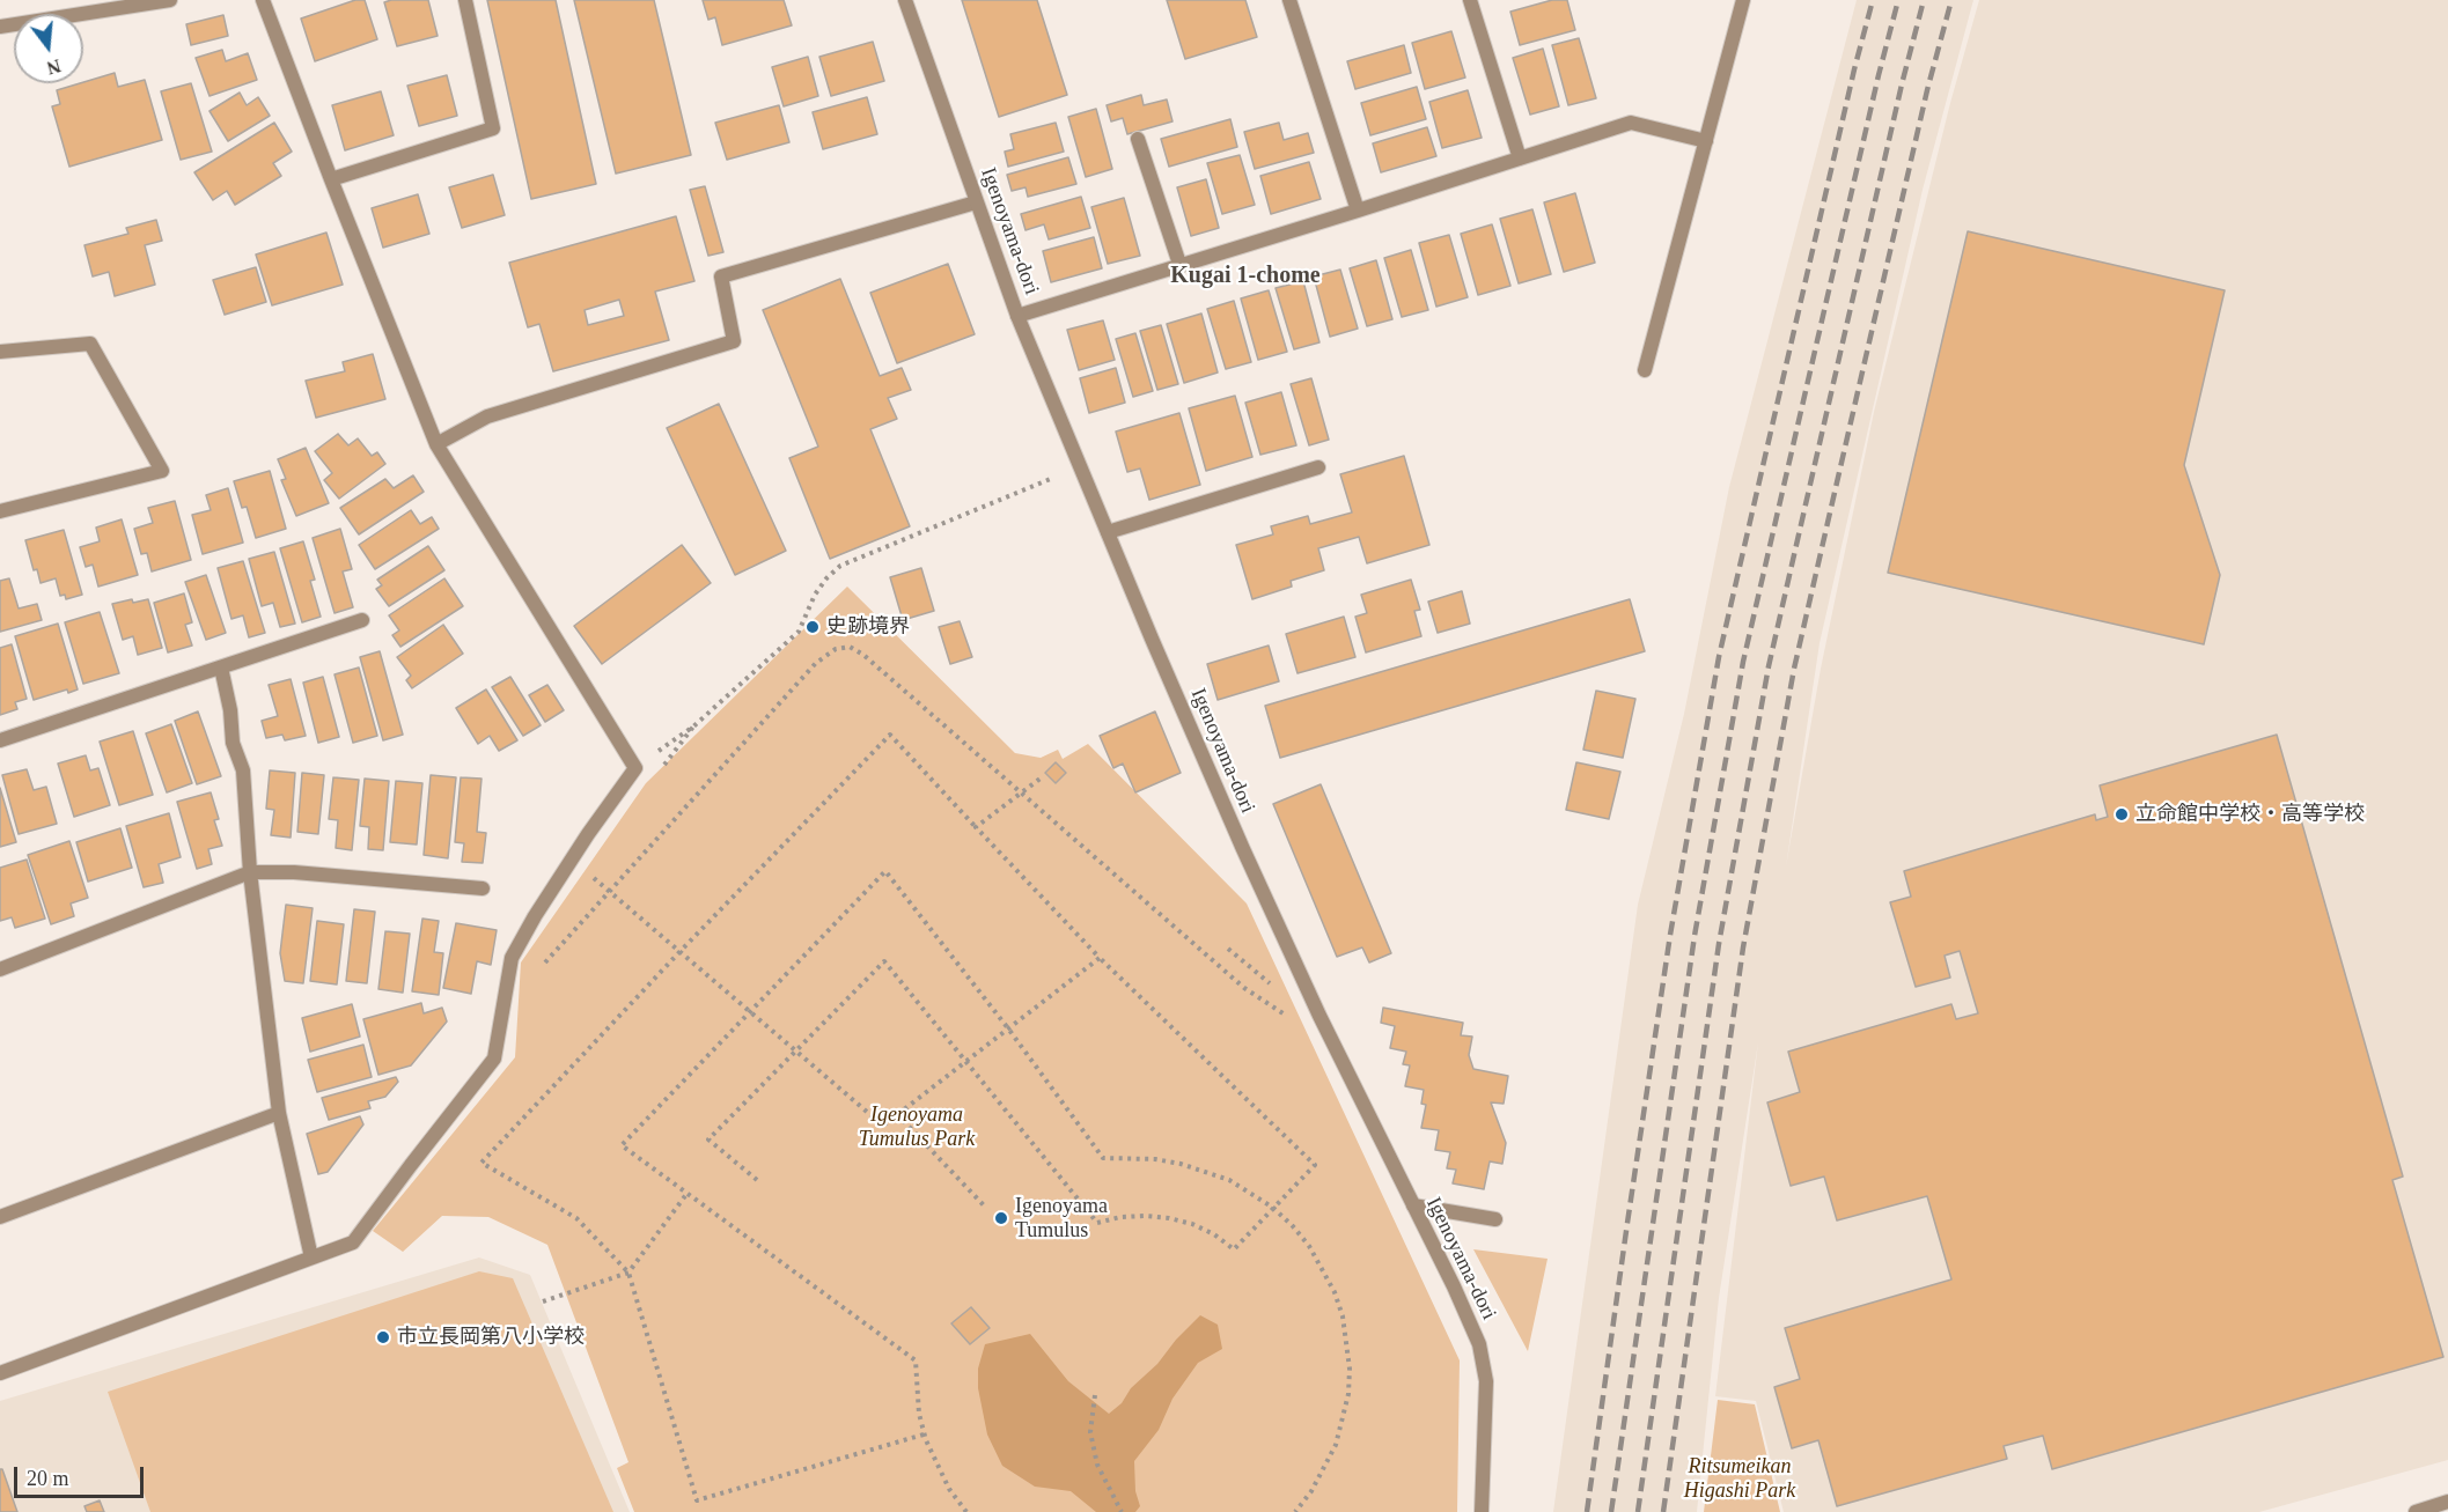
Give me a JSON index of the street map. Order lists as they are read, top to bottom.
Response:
{
  "streets": {
    "street": ["Igenoyama-dori"]
  },
  "districts": ["Kugai 1-chome"],
  "parks": ["Igenoyama Tumulus Park", "Ritsumeikan Higashi Park"],
  "places": [
    "史跡境界",
    "立命館中学校・高等学校",
    "Igenoyama Tumulus",
    "市立長岡第八小学校"
  ],
  "scale_bar": "20 m",
  "north": "bottom"
}
